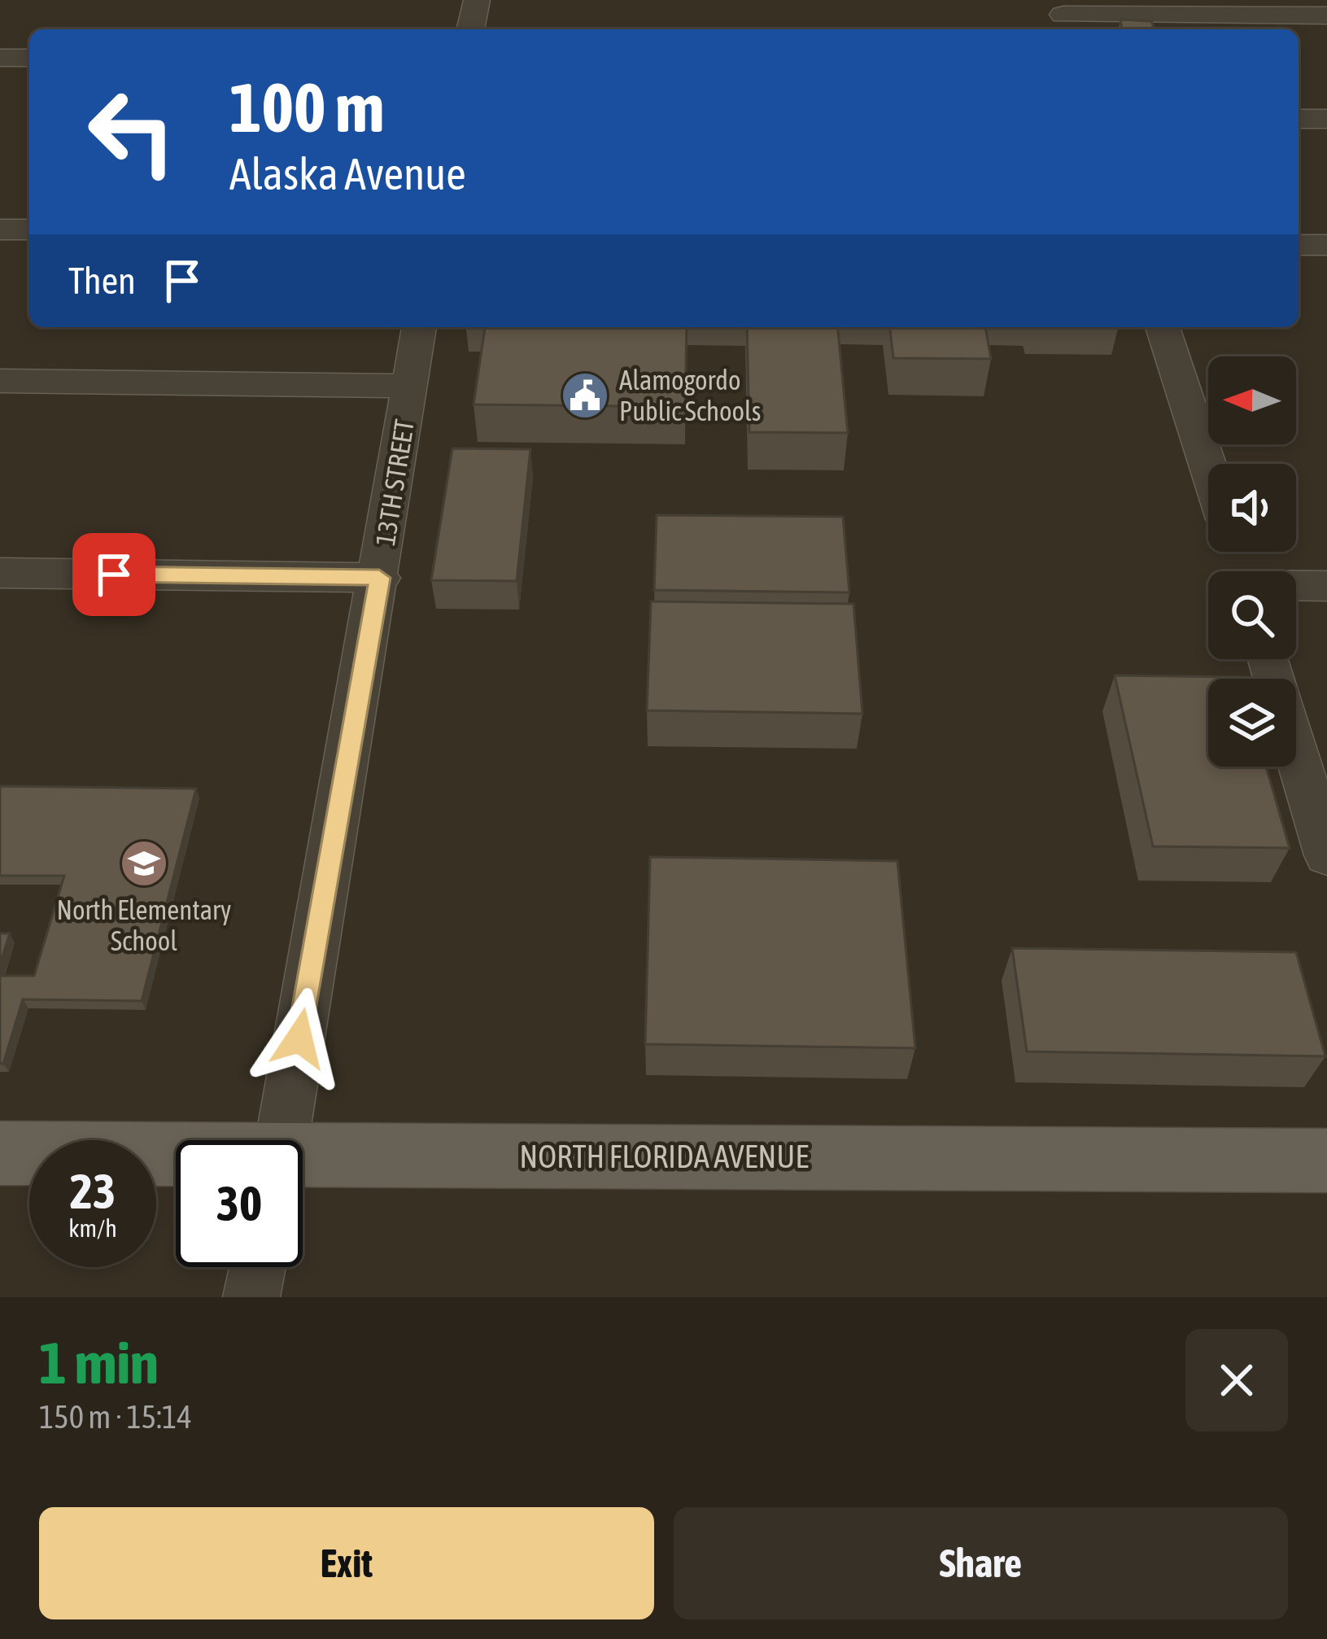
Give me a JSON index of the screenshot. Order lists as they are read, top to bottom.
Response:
{
  "streets": {
    "main road": ["NORTH FLORIDA AVENUE"],
    "street": ["13TH STREET"]
  },
  "places": {
    "public building": ["Alamogordo Public Schools"],
    "school or university": ["North Elementary School"]
  },
  "north": "left",
  "page": {
    "turn": ["100 m", "Alaska Avenue"],
    "then": "Then",
    "speed": "23 km/h",
    "limit": "30",
    "heading": ["1 min", "150 m · 15:14"],
    "buttons": ["Exit", "Share"]
  }
}
